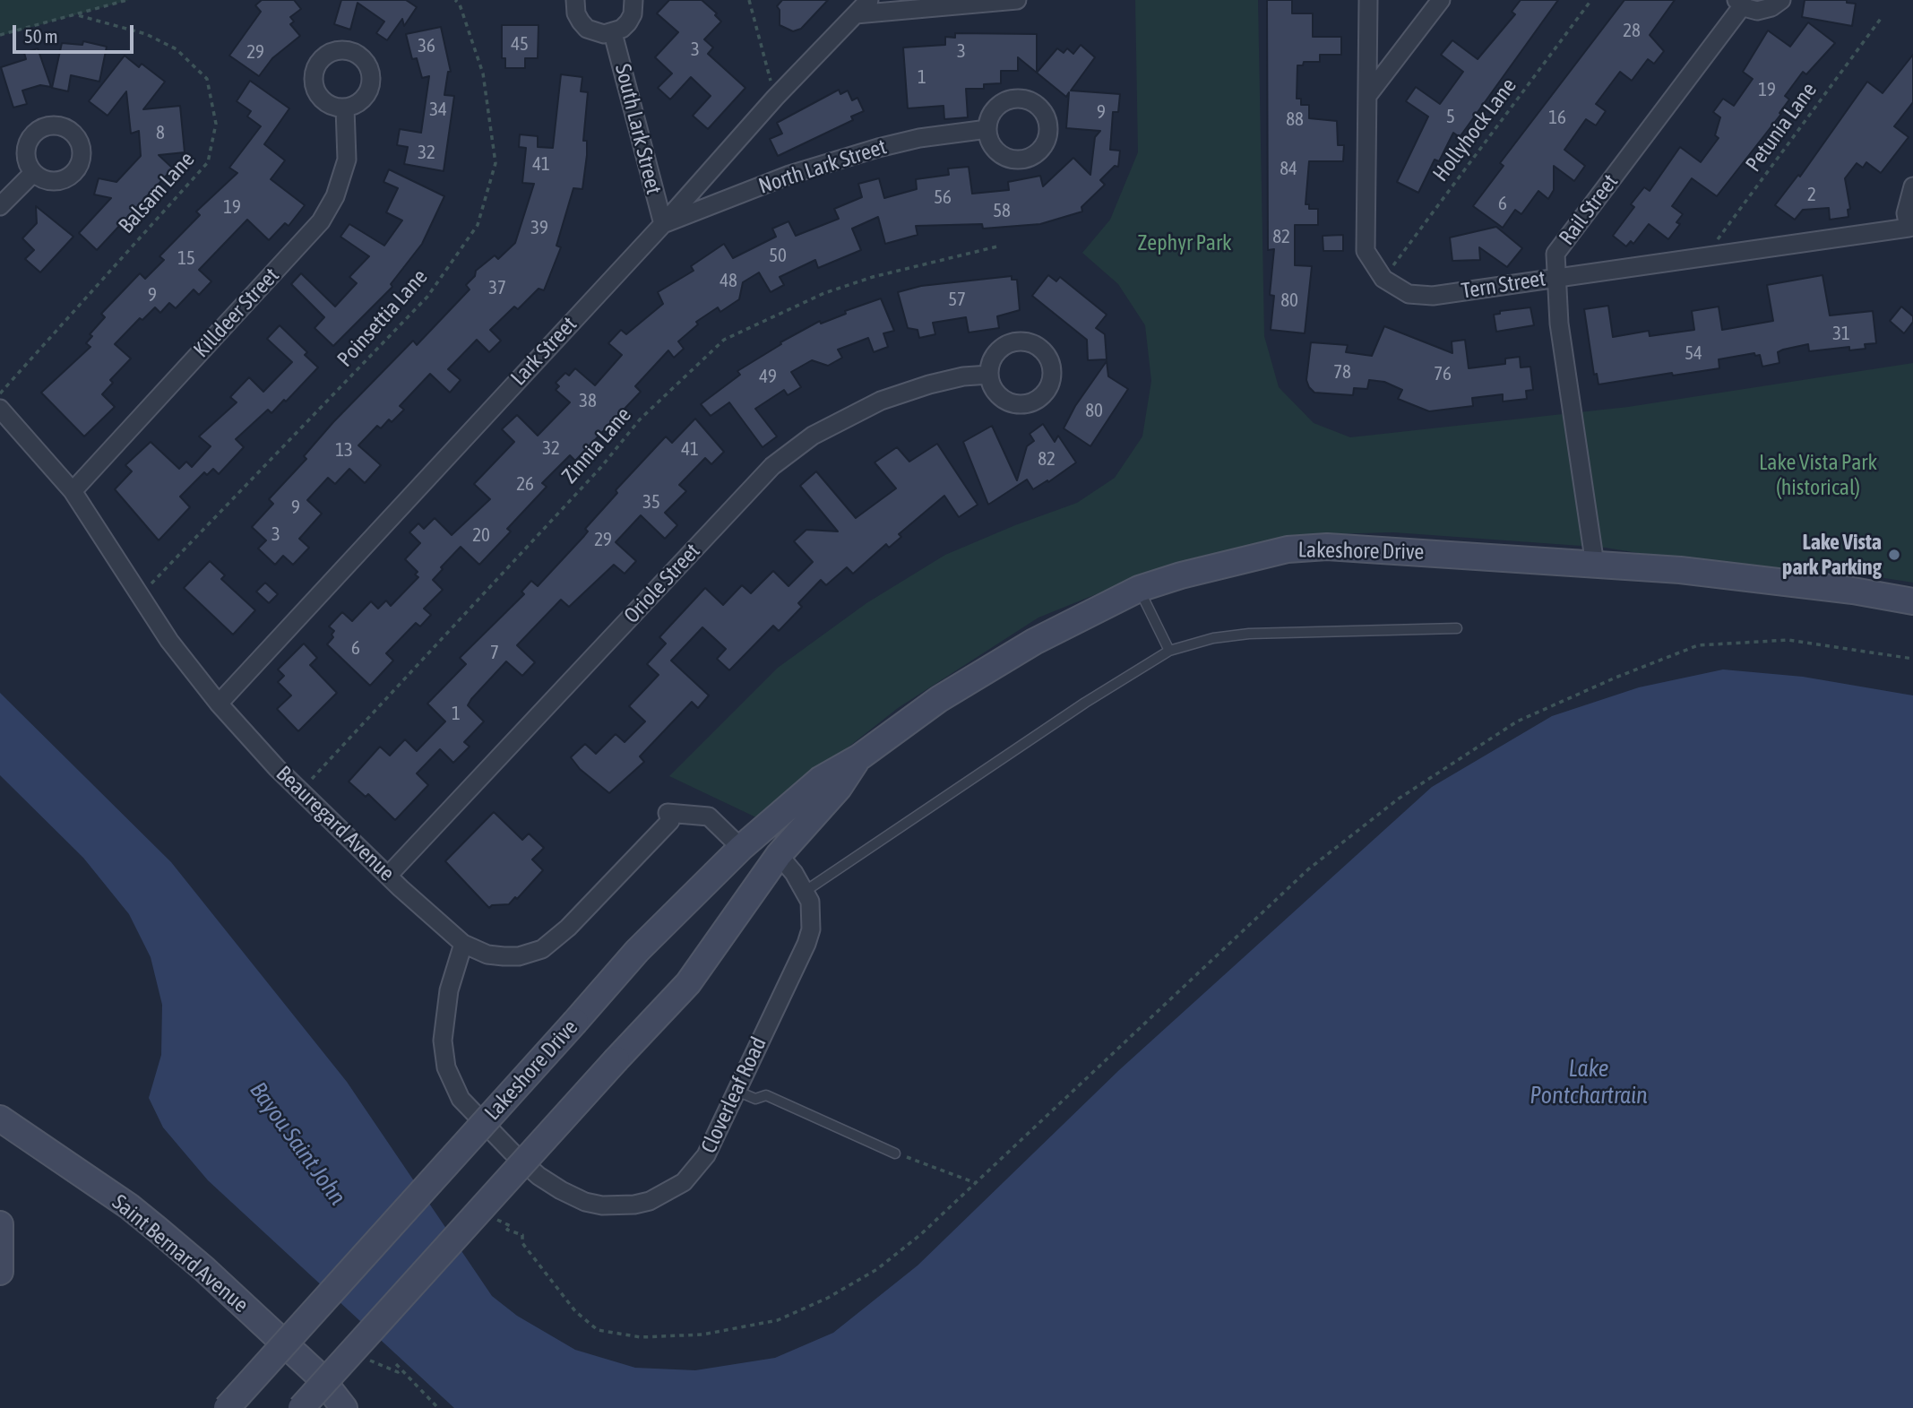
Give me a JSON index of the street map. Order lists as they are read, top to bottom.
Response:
{
  "streets": {
    "street": [
      "South Lark Street",
      "North Lark Street",
      "Rail Street",
      "Tern Street",
      "Killdeer Street",
      "Lark Street",
      "Lakeshore Drive",
      "Oriole Street",
      "Beauregard Avenue",
      "Cloverleaf Road",
      "Saint Bernard Avenue"
    ],
    "path": [
      "Petunia Lane",
      "Hollyhock Lane",
      "Balsam Lane",
      "Poinsettia Lane",
      "Zinnia Lane"
    ]
  },
  "crossings": [
    ["Petunia Lane", "Tern Street"],
    ["South Lark Street", "North Lark Street"],
    ["South Lark Street", "Lark Street"],
    ["Hollyhock Lane", "Tern Street"],
    ["North Lark Street", "Lark Street"],
    ["Rail Street", "Tern Street"],
    ["Rail Street", "Lakeshore Drive"],
    ["Killdeer Street", "Beauregard Avenue"],
    ["Poinsettia Lane", "Beauregard Avenue"],
    ["Lark Street", "Beauregard Avenue"],
    ["Zinnia Lane", "Beauregard Avenue"],
    ["Lakeshore Drive", "Beauregard Avenue"],
    ["Lakeshore Drive", "Cloverleaf Road"],
    ["Oriole Street", "Beauregard Avenue"],
    ["Beauregard Avenue", "Cloverleaf Road"]
  ],
  "water": ["Lake Pontchartrain", "Bayou Saint John"],
  "parks": ["Zephyr Park", "Lake Vista Park (historical)"],
  "places": ["Lake Vista park Parking"],
  "house_numbers": [
    "28",
    "45",
    "36",
    "3",
    "3",
    "29",
    "1",
    "19",
    "34",
    "9",
    "5",
    "16",
    "88",
    "8",
    "32",
    "41",
    "84",
    "2",
    "56",
    "6",
    "19",
    "58",
    "39",
    "82",
    "50",
    "15",
    "48",
    "37",
    "9",
    "57",
    "80",
    "31",
    "54",
    "78",
    "76",
    "49",
    "38",
    "80",
    "32",
    "41",
    "13",
    "82",
    "26",
    "35",
    "9",
    "3",
    "20",
    "29",
    "6",
    "7",
    "1"
  ],
  "scale_bar": "50 m"
}
